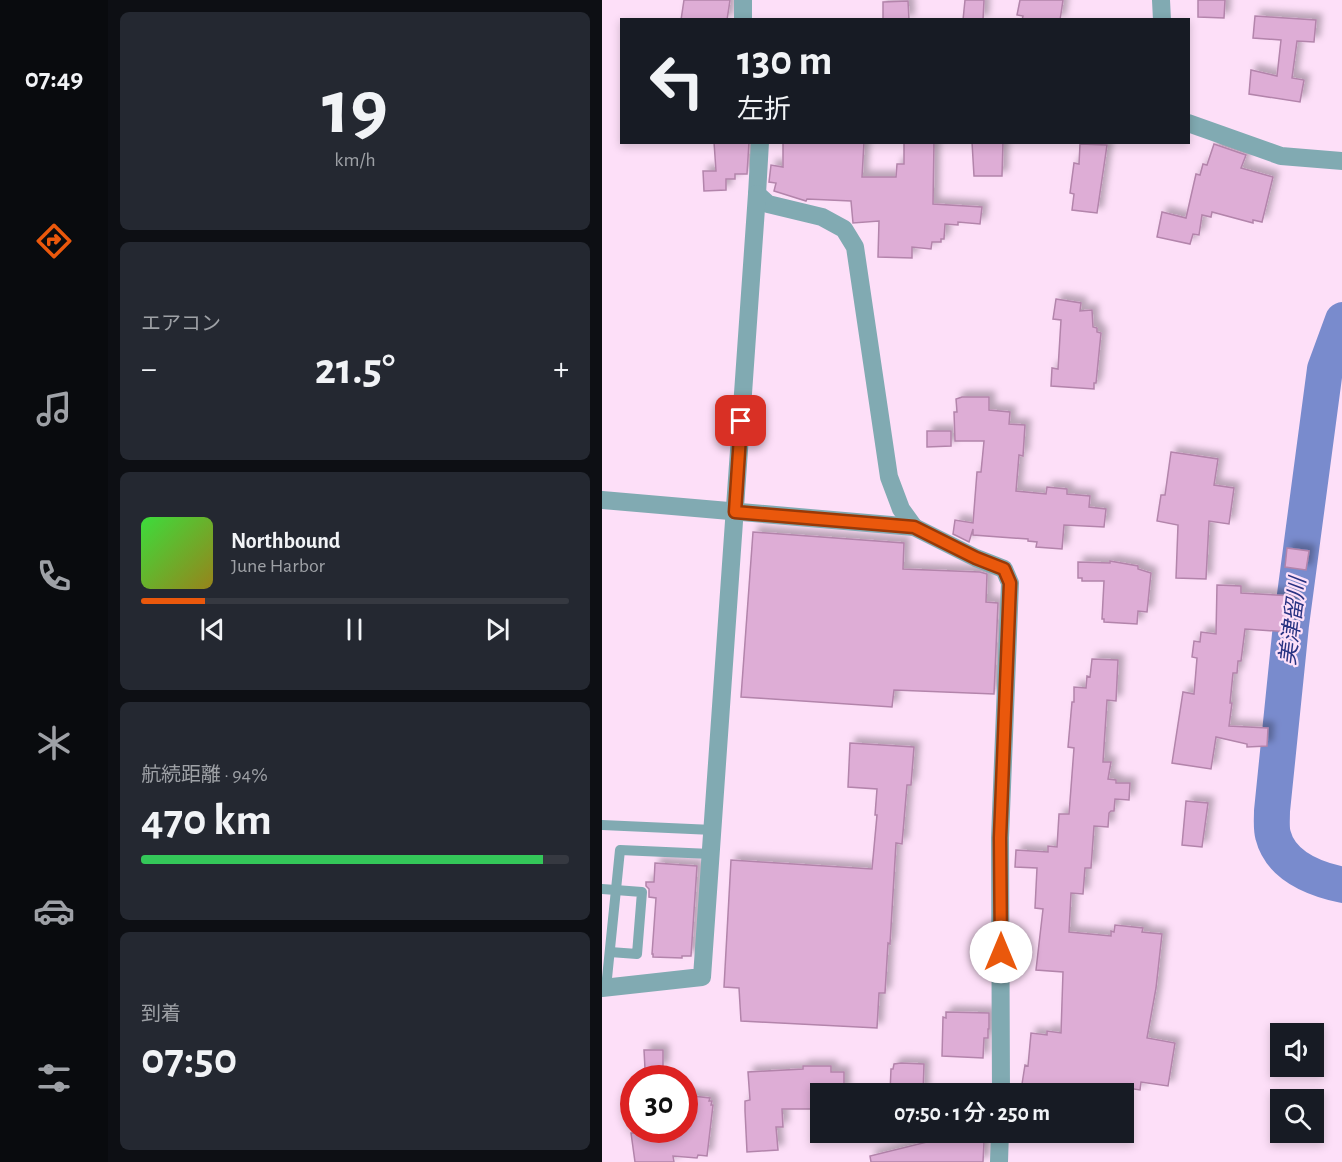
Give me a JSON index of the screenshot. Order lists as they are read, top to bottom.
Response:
{
  "water": ["美津留川"],
  "page": {
    "tabs": "07:49",
    "tile": [
      ["19", "km/h"],
      "エアコン",
      ["航続距離 · 94%", "470 km"],
      ["到着", "07:50"]
    ],
    "turn": ["130 m", "左折"],
    "heat": ["−", "21.5°", "+"],
    "song": ["Northbound", "June Harbor"],
    "limit": "30",
    "trip": "07:50 · 1 分 · 250 m"
  }
}
